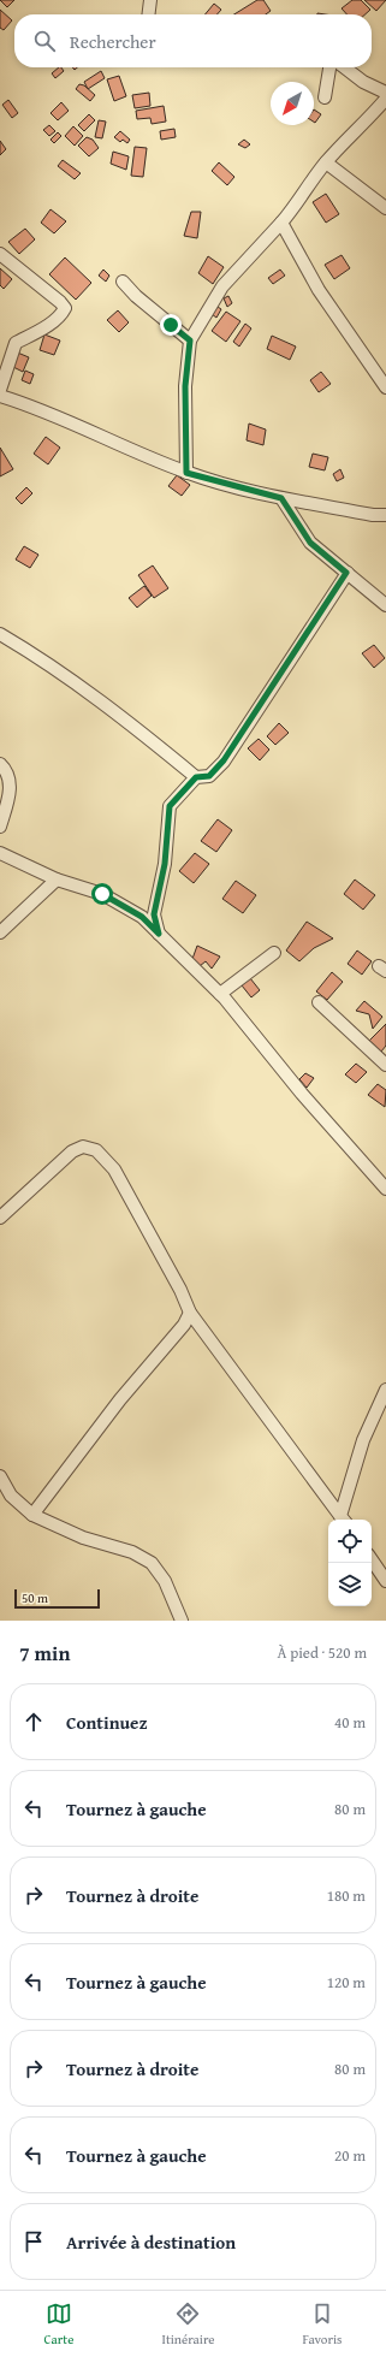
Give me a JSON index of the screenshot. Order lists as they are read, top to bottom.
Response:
{
  "scale_bar": "50 m",
  "north": "bottom left",
  "page": {
    "search": "Rechercher",
    "scale": "50 m",
    "heading": ["7 min", "À pied · 520 m"],
    "list": [
      ["Continuez", "40 m"],
      ["Tournez à gauche", "80 m"],
      ["Tournez à droite", "180 m"],
      ["Tournez à gauche", "120 m"],
      ["Tournez à droite", "80 m"],
      ["Tournez à gauche", "20 m"],
      "Arrivée à destination"
    ],
    "nav": ["Carte", "Itinéraire", "Favoris"]
  }
}
